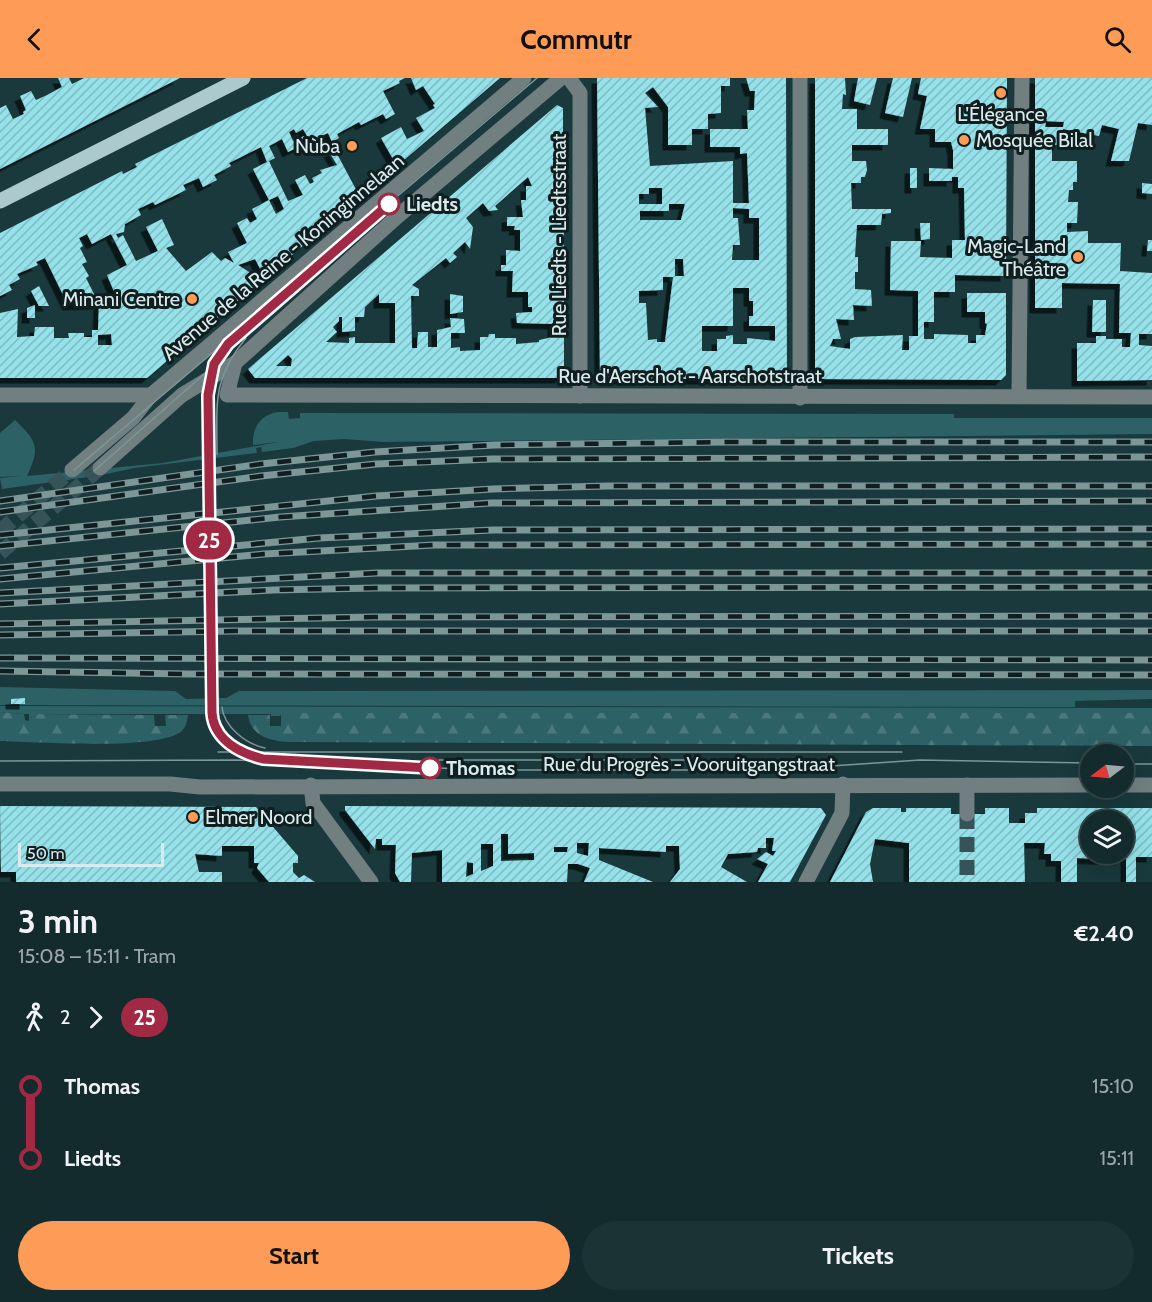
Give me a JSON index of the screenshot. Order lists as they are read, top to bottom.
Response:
{
  "streets": {
    "street": [
      "Rue Liedts - Liedtsstraat",
      "Avenue de la Reine - Koninginnelaan",
      "Rue d'Aerschot - Aarschotstraat",
      "Rue du Progrès - Vooruitgangstraat"
    ]
  },
  "crossings": [
    ["Rue Liedts - Liedtsstraat", "Rue d'Aerschot - Aarschotstraat"]
  ],
  "places": [
    "L'Élégance",
    "Mosquée Bilal",
    "Nùba",
    "Liedts",
    "Magic-Land Théâtre",
    "Minani Centre",
    "Thomas",
    "Elmer Noord"
  ],
  "lines": ["tram line 25"],
  "scale_bar": "50 m",
  "north": "left",
  "page": {
    "header": "Commutr",
    "on_map": "25",
    "scale": "50 m",
    "heading": ["3 min", "15:08 – 15:11 · Tram", "€2.40"],
    "legs": ["2", "25"],
    "list": [
      {
        "name": "Thomas",
        "value": "15:10"
      },
      {
        "name": "Liedts",
        "value": "15:11"
      }
    ],
    "buttons": ["Start", "Tickets"]
  }
}
